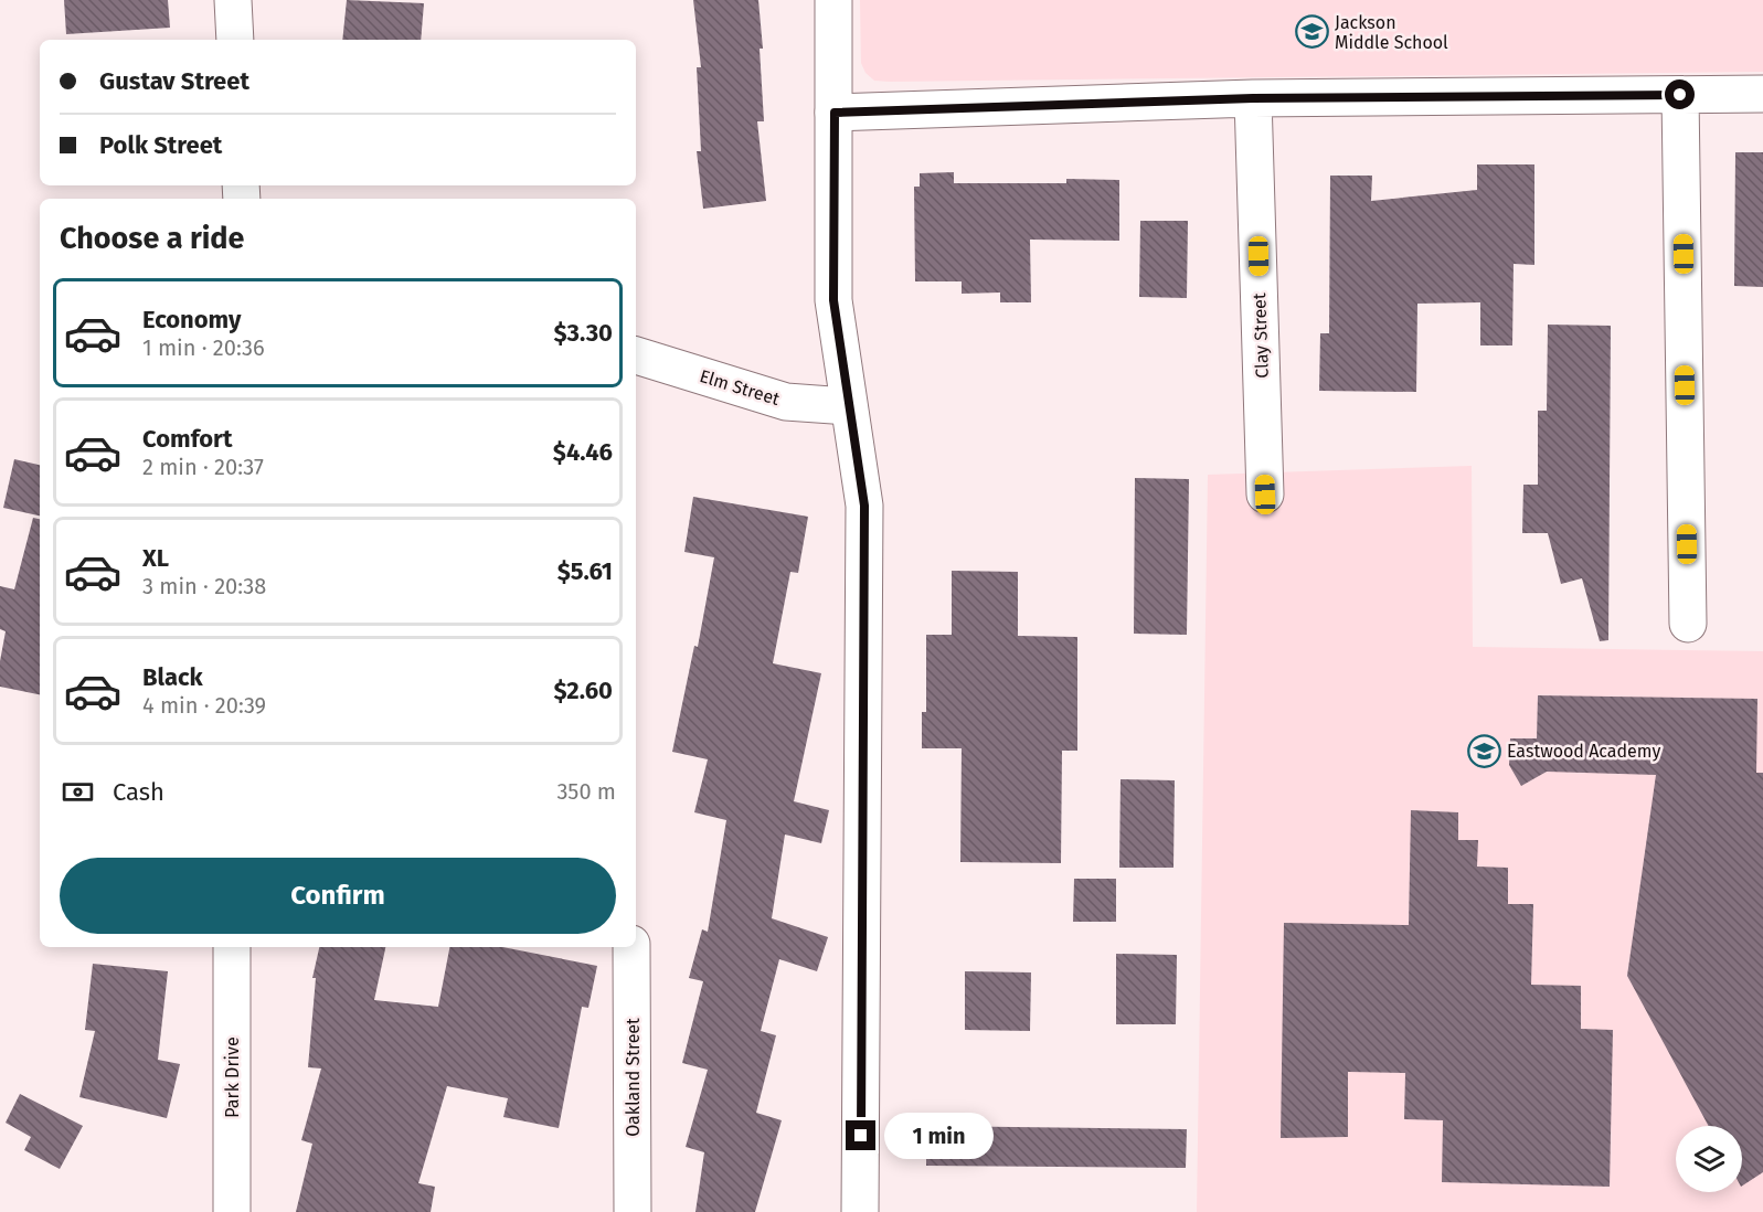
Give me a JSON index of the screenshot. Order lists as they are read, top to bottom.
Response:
{
  "streets": {
    "street": [
      "Clay Street",
      "Elm Street",
      "Park Drive",
      "Oakland Street"
    ]
  },
  "places": {
    "school or university": ["Jackson Middle School", "Eastwood Academy"]
  },
  "page": {
    "banner": ["Gustav Street", "Polk Street"],
    "heading": "Choose a ride",
    "list": [
      {
        "name": "Economy",
        "note": "1 min · 20:36",
        "value": "$3.30"
      },
      {
        "name": "Comfort",
        "note": "2 min · 20:37",
        "value": "$4.46"
      },
      {
        "name": "XL",
        "note": "3 min · 20:38",
        "value": "$5.61"
      },
      {
        "name": "Black",
        "note": "4 min · 20:39",
        "value": "$2.60"
      }
    ],
    "pay": ["Cash", "350 m"],
    "buttons": "Confirm",
    "bubble": "1 min"
  }
}
